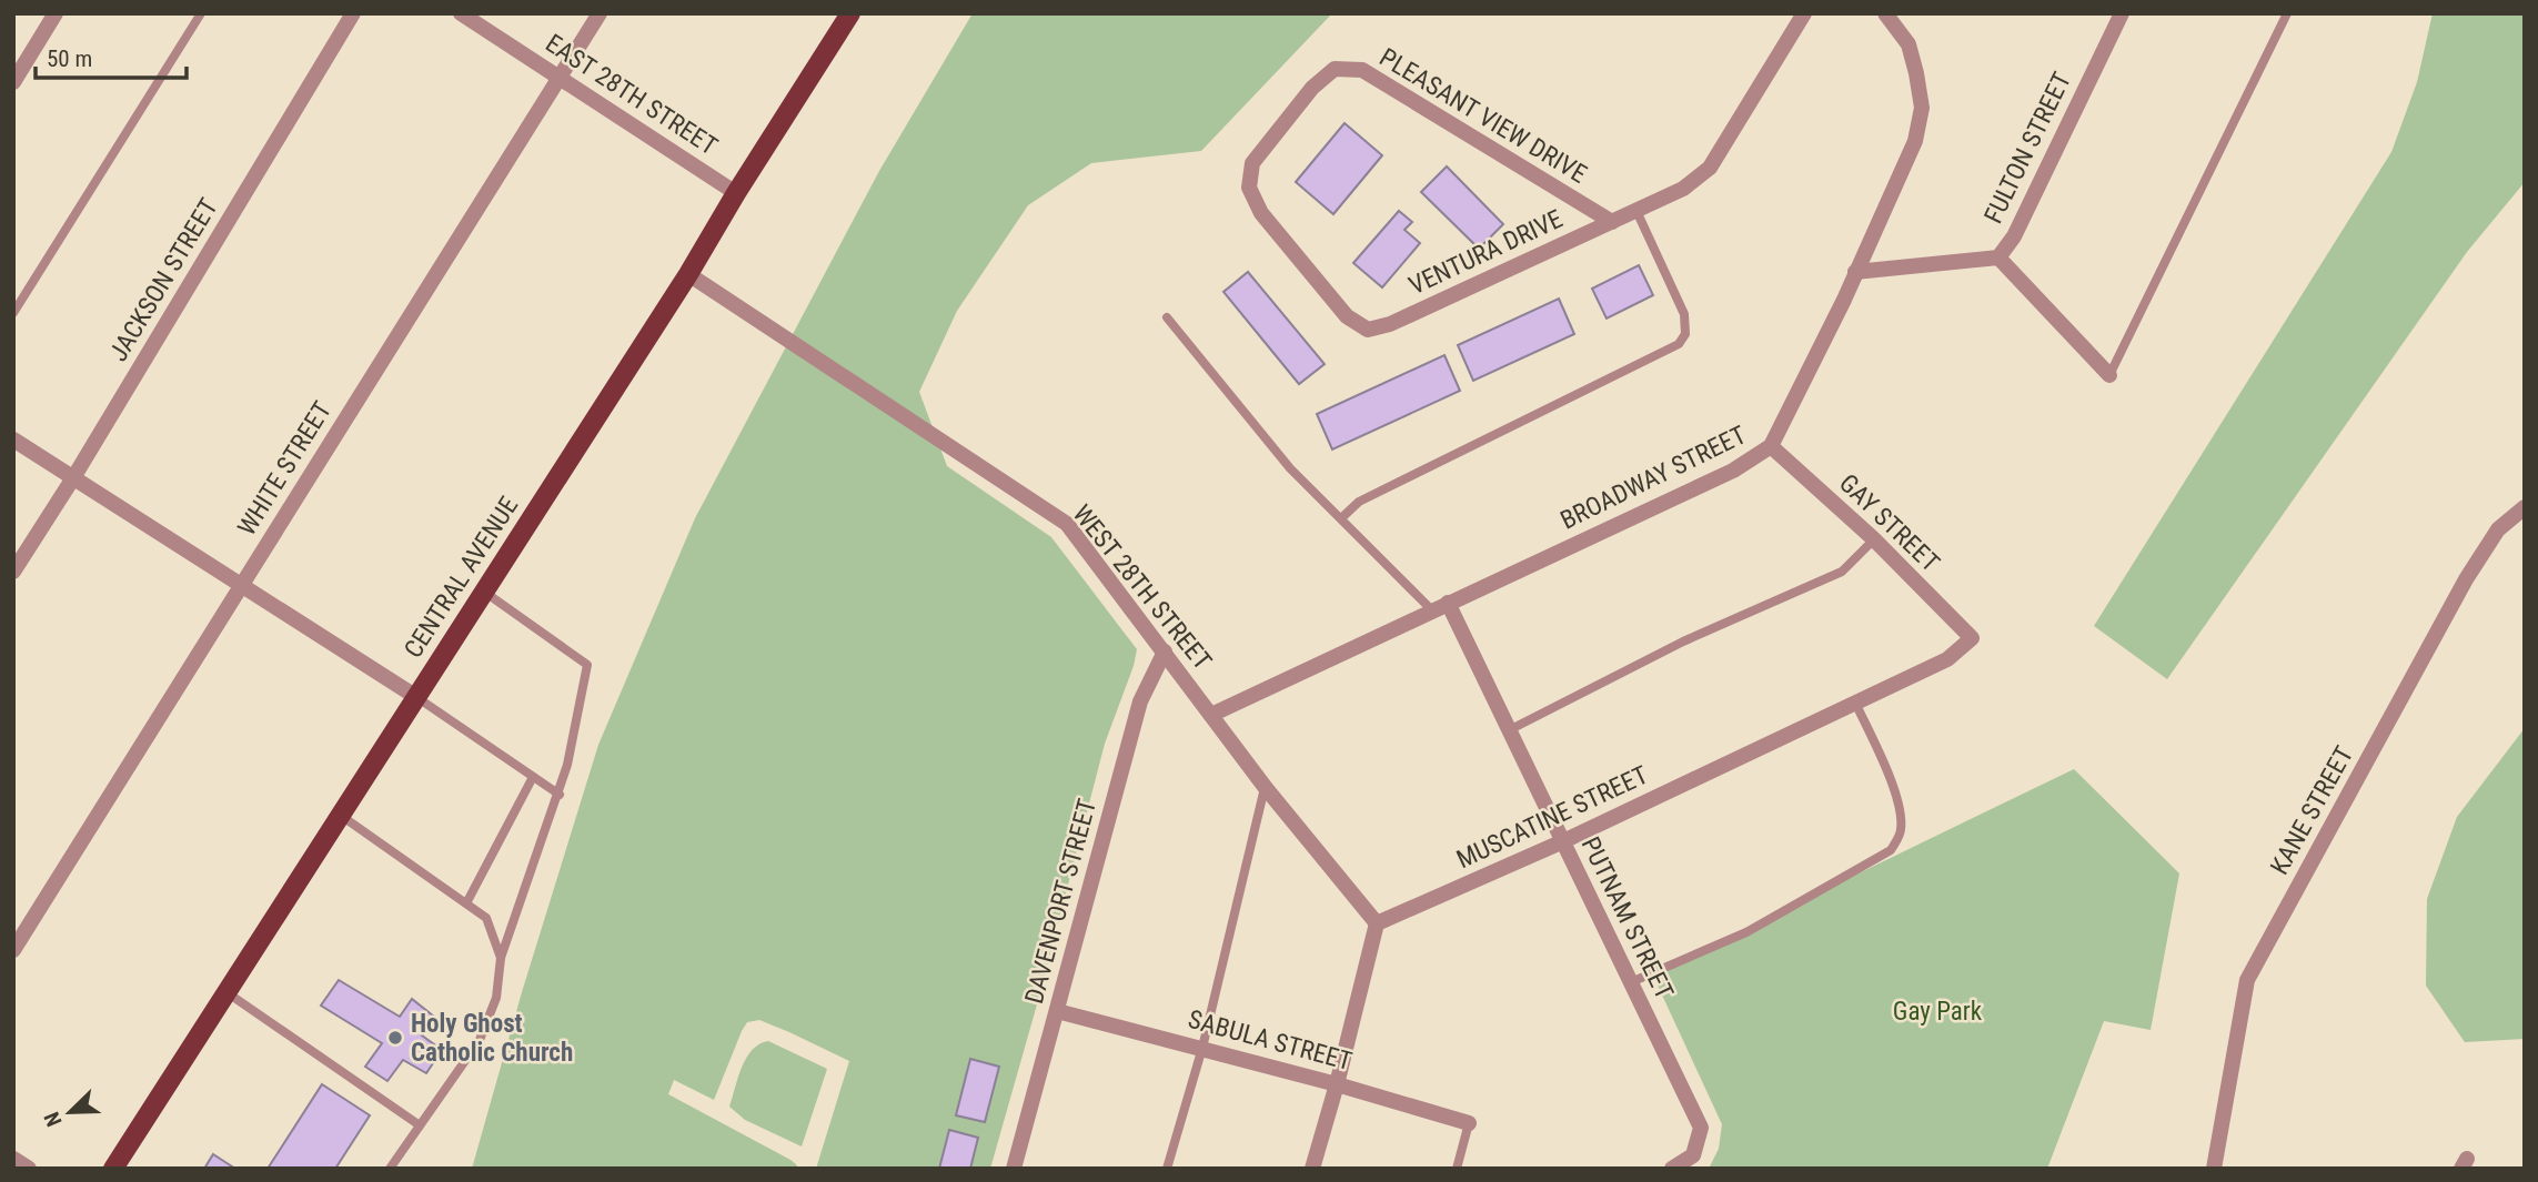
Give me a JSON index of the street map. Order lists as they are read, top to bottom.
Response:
{
  "streets": {
    "main road": ["CENTRAL AVENUE"],
    "street": [
      "EAST 28TH STREET",
      "PLEASANT VIEW DRIVE",
      "FULTON STREET",
      "VENTURA DRIVE",
      "JACKSON STREET",
      "WHITE STREET",
      "BROADWAY STREET",
      "GAY STREET",
      "WEST 28TH STREET",
      "KANE STREET",
      "MUSCATINE STREET",
      "DAVENPORT STREET",
      "PUTNAM STREET",
      "SABULA STREET"
    ]
  },
  "crossings": [
    ["EAST 28TH STREET", "WHITE STREET"],
    ["EAST 28TH STREET", "CENTRAL AVENUE"],
    ["PLEASANT VIEW DRIVE", "VENTURA DRIVE"],
    ["FULTON STREET", "BROADWAY STREET"],
    ["BROADWAY STREET", "GAY STREET"],
    ["BROADWAY STREET", "WEST 28TH STREET"],
    ["BROADWAY STREET", "PUTNAM STREET"],
    ["GAY STREET", "MUSCATINE STREET"],
    ["CENTRAL AVENUE", "WEST 28TH STREET"],
    ["WEST 28TH STREET", "MUSCATINE STREET"],
    ["WEST 28TH STREET", "DAVENPORT STREET"],
    ["MUSCATINE STREET", "PUTNAM STREET"],
    ["DAVENPORT STREET", "SABULA STREET"]
  ],
  "parks": ["Gay Park"],
  "places": ["Holy Ghost Catholic Church"],
  "scale_bar": "50 m",
  "north": "bottom left"
}
